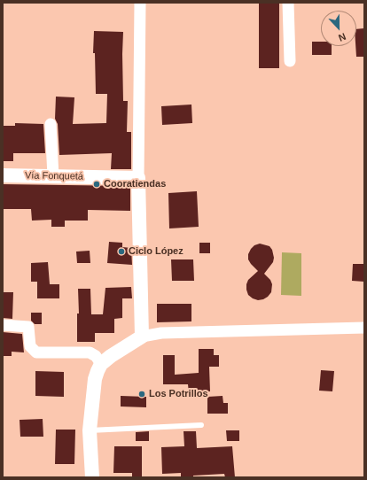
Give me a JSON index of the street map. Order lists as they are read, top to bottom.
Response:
{
  "streets": {
    "street": ["Vía Fonquetá"]
  },
  "places": ["Cooratiendas", "Ciclo López", "Los Potrillos"],
  "north": "bottom"
}
